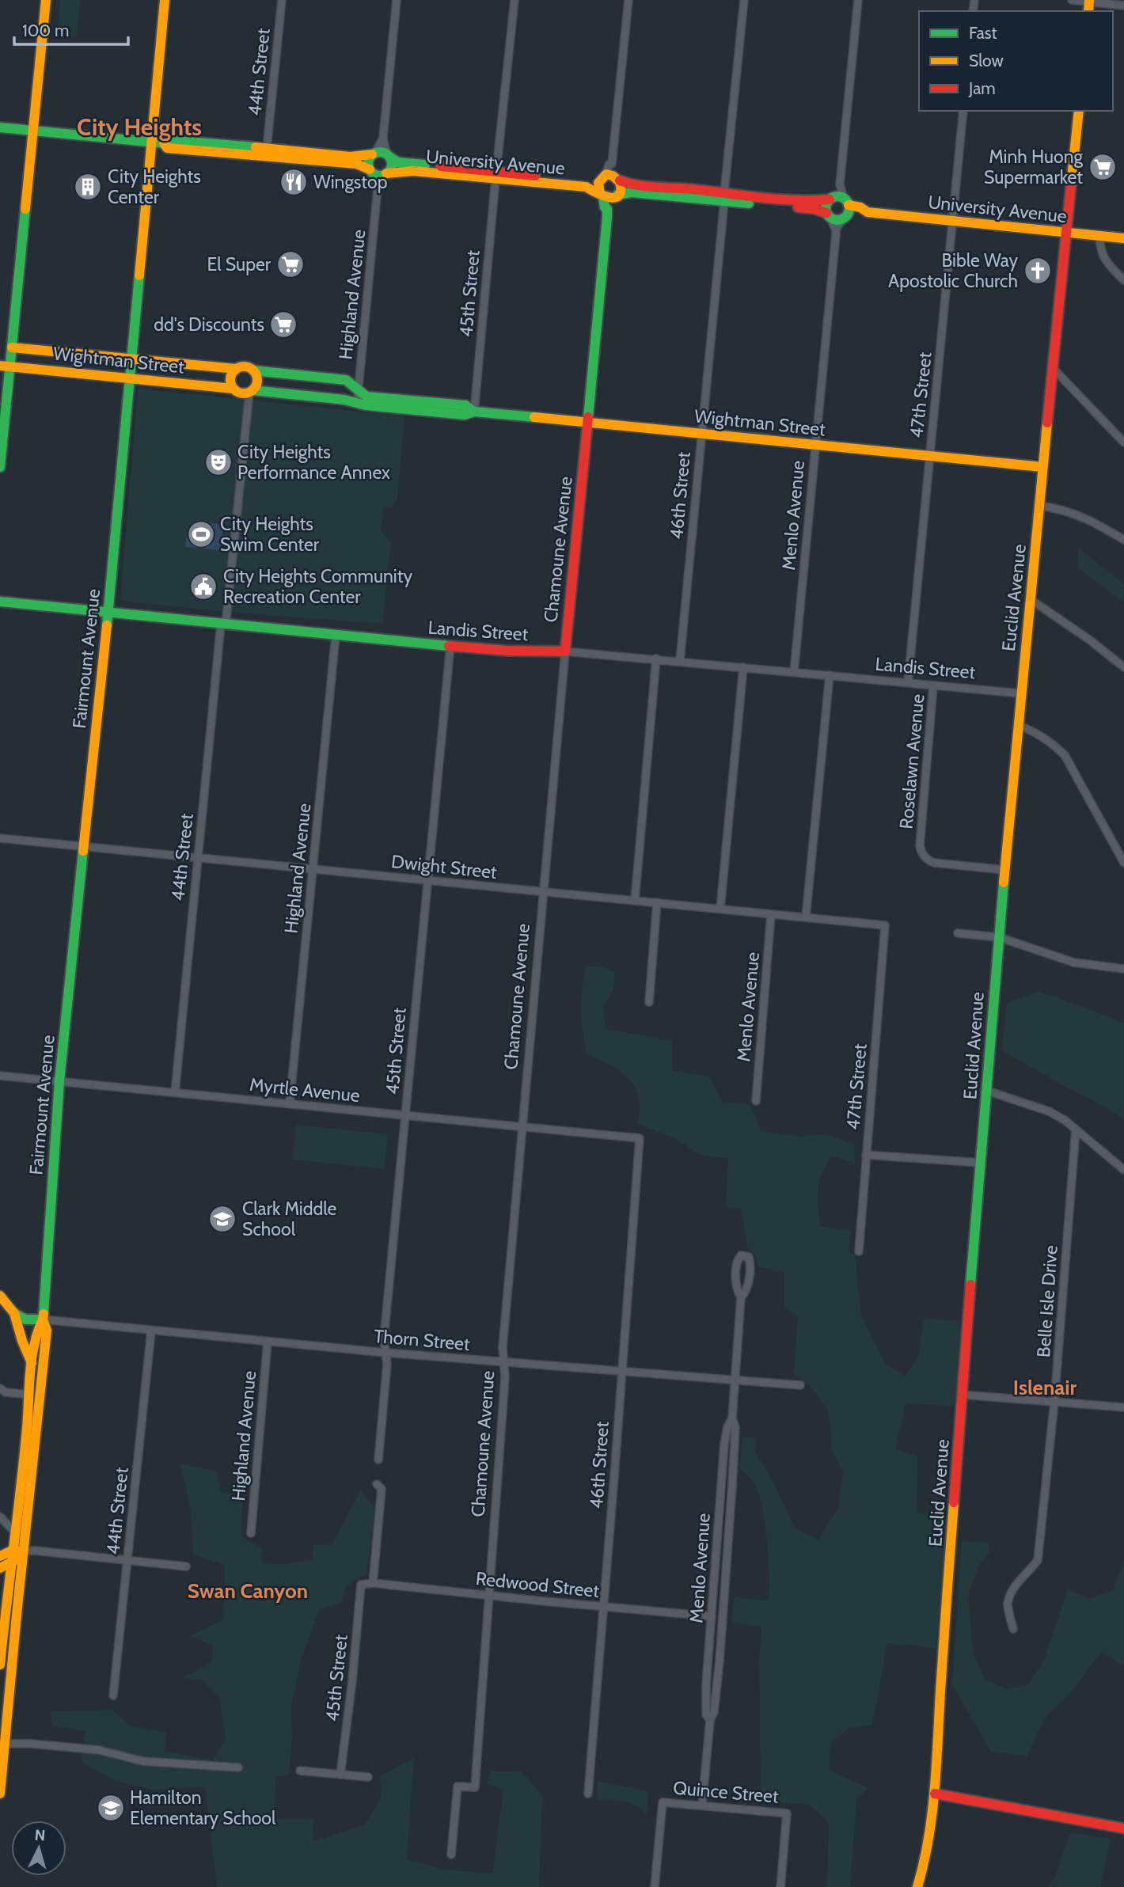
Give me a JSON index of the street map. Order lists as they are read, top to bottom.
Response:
{
  "streets": {
    "main road": [
      "University Avenue",
      "Wightman Street",
      "Chamoune Avenue",
      "Euclid Avenue",
      "Landis Street",
      "Fairmount Avenue"
    ],
    "street": [
      "44th Street",
      "45th Street",
      "Highland Avenue",
      "47th Street",
      "46th Street",
      "Menlo Avenue",
      "Roselawn Avenue",
      "Dwight Street",
      "Myrtle Avenue",
      "Belle Isle Drive",
      "Thorn Street",
      "Redwood Street",
      "Quince Street"
    ]
  },
  "crossings": [
    ["44th Street", "University Avenue"],
    ["44th Street", "Wightman Street"],
    ["44th Street", "Landis Street"],
    ["44th Street", "Dwight Street"],
    ["44th Street", "Myrtle Avenue"],
    ["44th Street", "Thorn Street"],
    ["University Avenue", "45th Street"],
    ["University Avenue", "Highland Avenue"],
    ["University Avenue", "47th Street"],
    ["University Avenue", "46th Street"],
    ["University Avenue", "Menlo Avenue"],
    ["University Avenue", "Chamoune Avenue"],
    ["University Avenue", "Euclid Avenue"],
    ["University Avenue", "Fairmount Avenue"],
    ["45th Street", "Wightman Street"],
    ["45th Street", "Landis Street"],
    ["45th Street", "Dwight Street"],
    ["45th Street", "Myrtle Avenue"],
    ["45th Street", "Thorn Street"],
    ["45th Street", "Redwood Street"],
    ["Highland Avenue", "Wightman Street"],
    ["Highland Avenue", "Landis Street"],
    ["Highland Avenue", "Dwight Street"],
    ["Highland Avenue", "Myrtle Avenue"],
    ["Highland Avenue", "Thorn Street"],
    ["Wightman Street", "47th Street"],
    ["Wightman Street", "46th Street"],
    ["Wightman Street", "Menlo Avenue"],
    ["Wightman Street", "Chamoune Avenue"],
    ["Wightman Street", "Euclid Avenue"],
    ["Wightman Street", "Fairmount Avenue"],
    ["47th Street", "Landis Street"],
    ["47th Street", "Dwight Street"],
    ["46th Street", "Landis Street"],
    ["46th Street", "Myrtle Avenue"],
    ["46th Street", "Thorn Street"],
    ["46th Street", "Redwood Street"],
    ["Menlo Avenue", "Landis Street"],
    ["Menlo Avenue", "Dwight Street"],
    ["Menlo Avenue", "Thorn Street"],
    ["Menlo Avenue", "Redwood Street"],
    ["Menlo Avenue", "Quince Street"],
    ["Chamoune Avenue", "Landis Street"],
    ["Chamoune Avenue", "Dwight Street"],
    ["Chamoune Avenue", "Myrtle Avenue"],
    ["Chamoune Avenue", "Thorn Street"],
    ["Chamoune Avenue", "Redwood Street"],
    ["Euclid Avenue", "Landis Street"],
    ["Euclid Avenue", "Roselawn Avenue"],
    ["Landis Street", "Fairmount Avenue"],
    ["Landis Street", "Roselawn Avenue"],
    ["Fairmount Avenue", "Dwight Street"],
    ["Fairmount Avenue", "Myrtle Avenue"],
    ["Fairmount Avenue", "Thorn Street"]
  ],
  "districts": ["City Heights", "Islenair", "Swan Canyon"],
  "places": {
    "supermarket": ["Minh Huong Supermarket", "El Super", "dd's Discounts"],
    "restaurant": ["Wingstop"],
    "building": ["City Heights Center"],
    "church": ["Bible Way Apostolic Church"],
    "theatre": ["City Heights Performance Annex"],
    "sports": ["City Heights Swim Center"],
    "public building": ["City Heights Community Recreation Center"],
    "school or university": ["Clark Middle School", "Hamilton Elementary School"]
  },
  "legend": ["Fast", "Slow", "Jam"],
  "scale_bar": "100 m",
  "north": "top"
}
